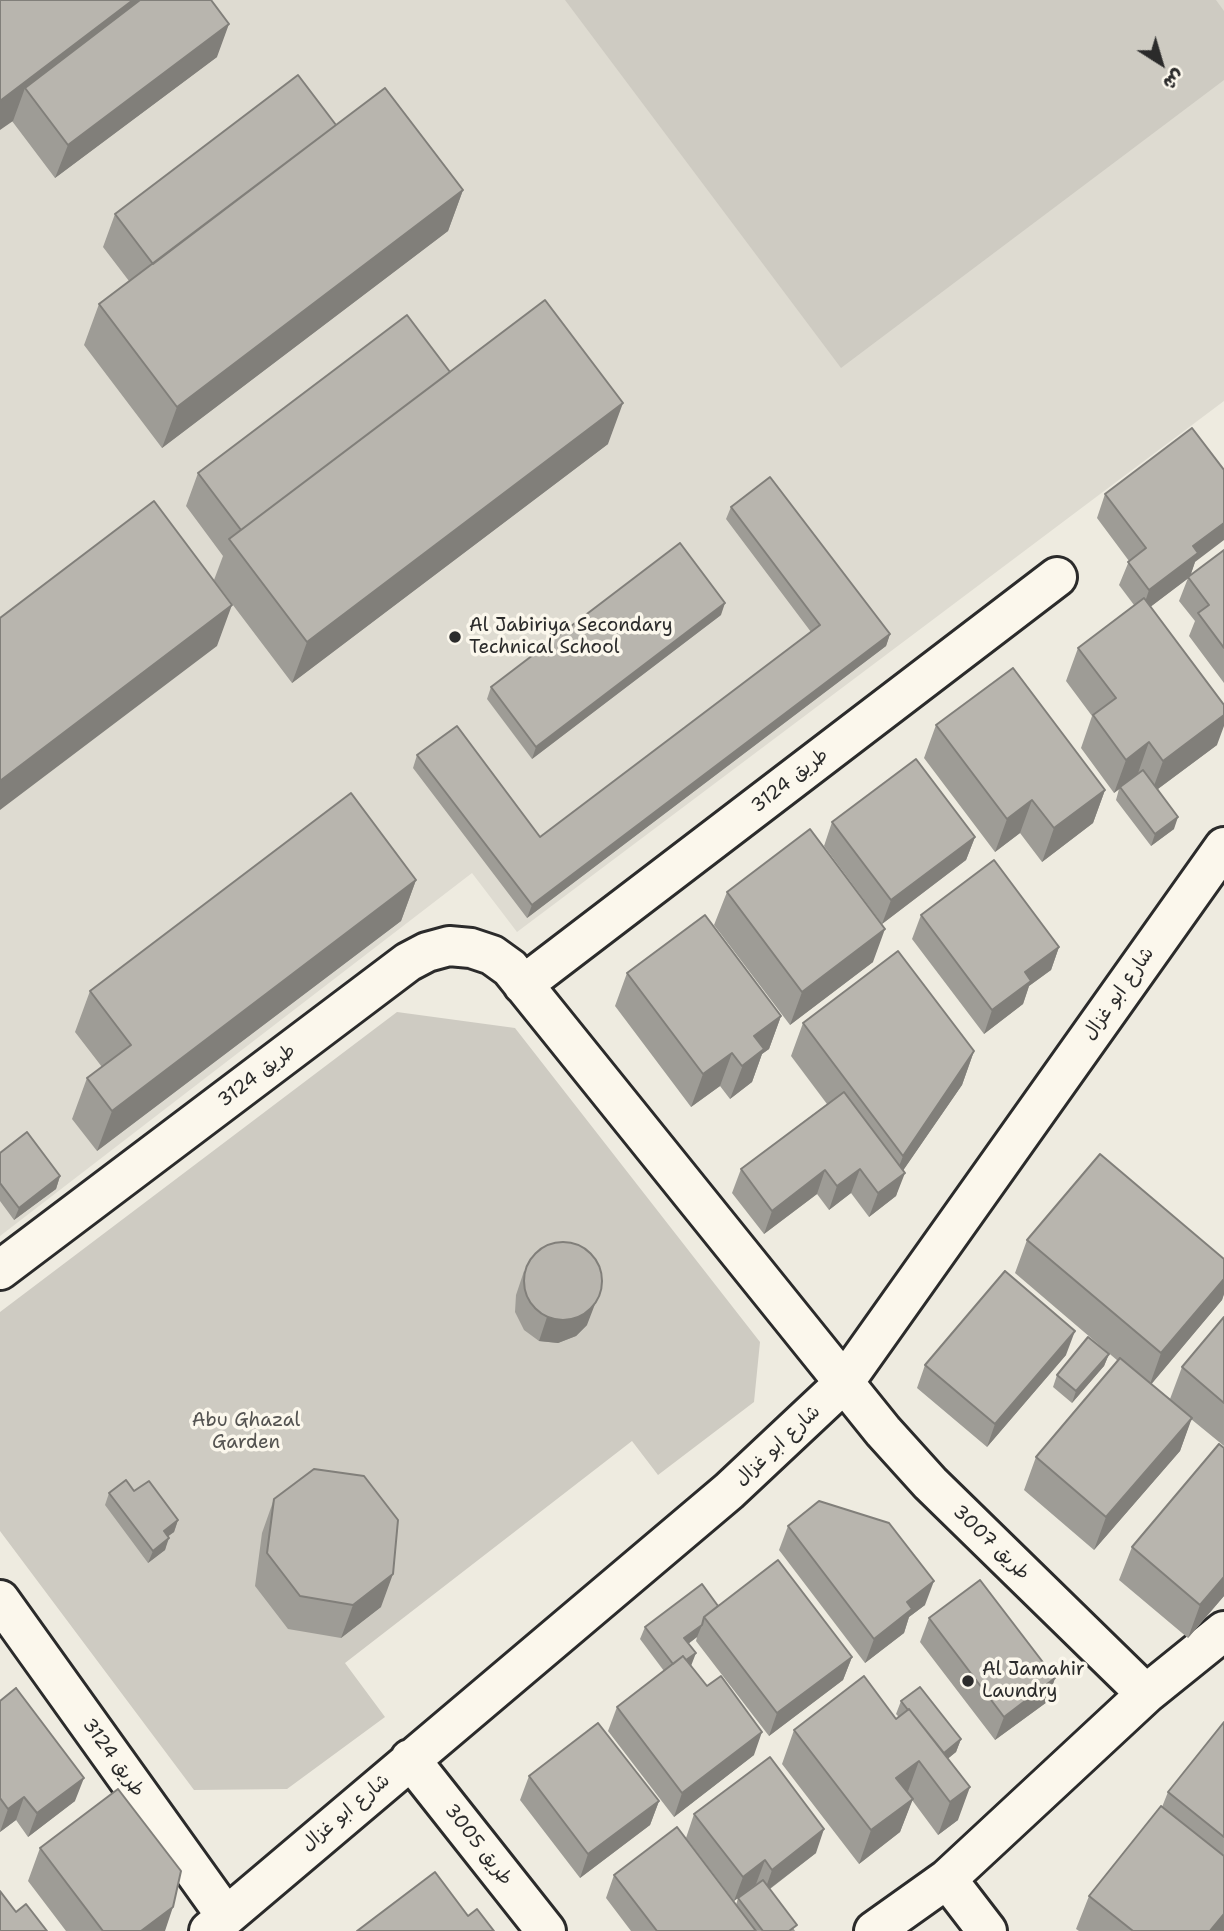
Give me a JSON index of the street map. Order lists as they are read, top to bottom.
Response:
{
  "streets": {
    "street": [
      "طريق 3124",
      "شارع ابو غزال",
      "طريق 3007",
      "طريق 3005"
    ]
  },
  "crossings": [
    ["طريق 3124", "شارع ابو غزال"],
    ["طريق 3124", "طريق 3007"],
    ["شارع ابو غزال", "طريق 3007"],
    ["شارع ابو غزال", "طريق 3005"]
  ],
  "parks": ["Abu Ghazal Garden"],
  "places": ["Al Jabiriya Secondary Technical School", "Al Jamahir Laundry"],
  "north": "bottom right"
}
